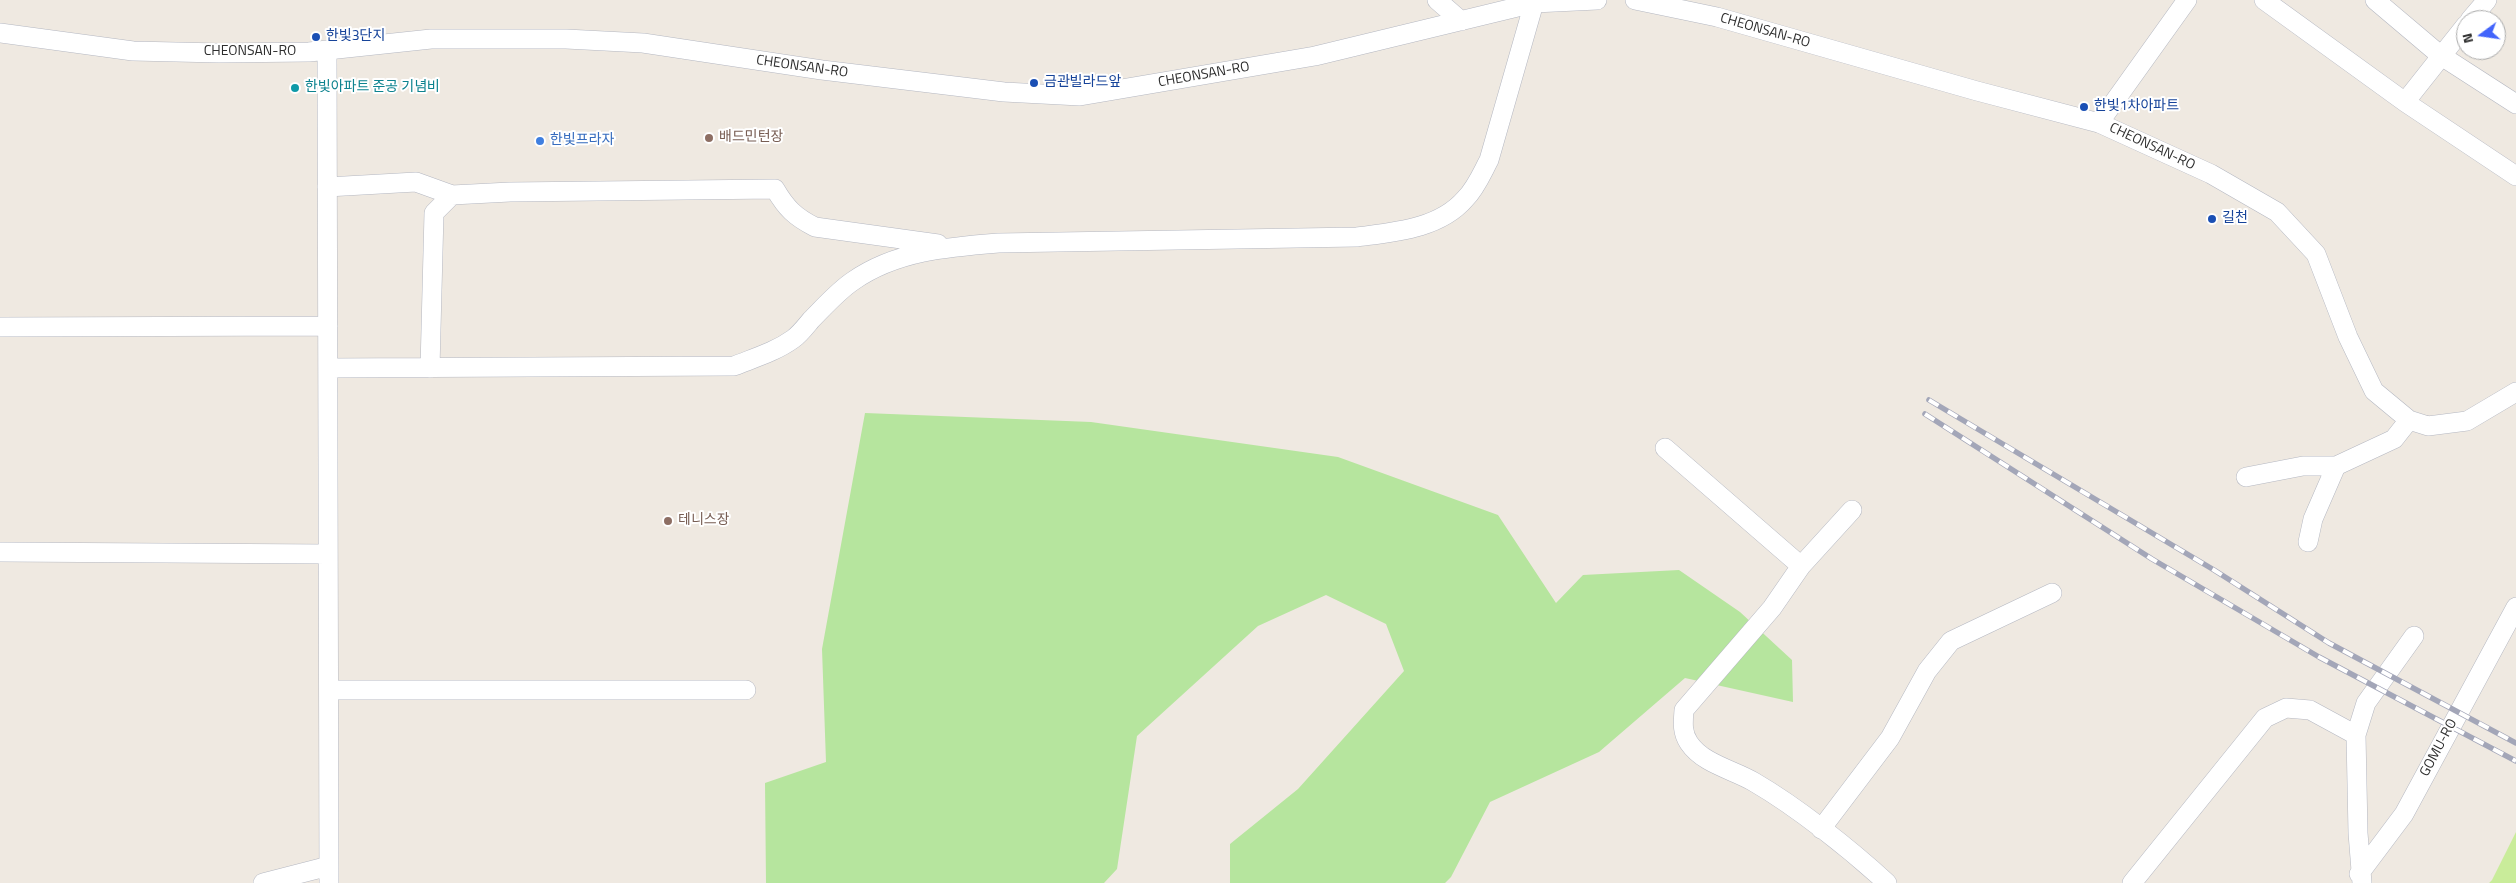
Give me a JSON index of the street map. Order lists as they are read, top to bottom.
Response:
{
  "streets": {
    "street": ["CHEONSAN-RO", "GOMU-RO"]
  },
  "places": [
    "한빛3단지",
    "금관빌라드앞",
    "한빛아파트 준공 기념비",
    "한빛1차아파트",
    "배드민턴장",
    "한빛프라자",
    "길천",
    "테니스장"
  ],
  "north": "left"
}
